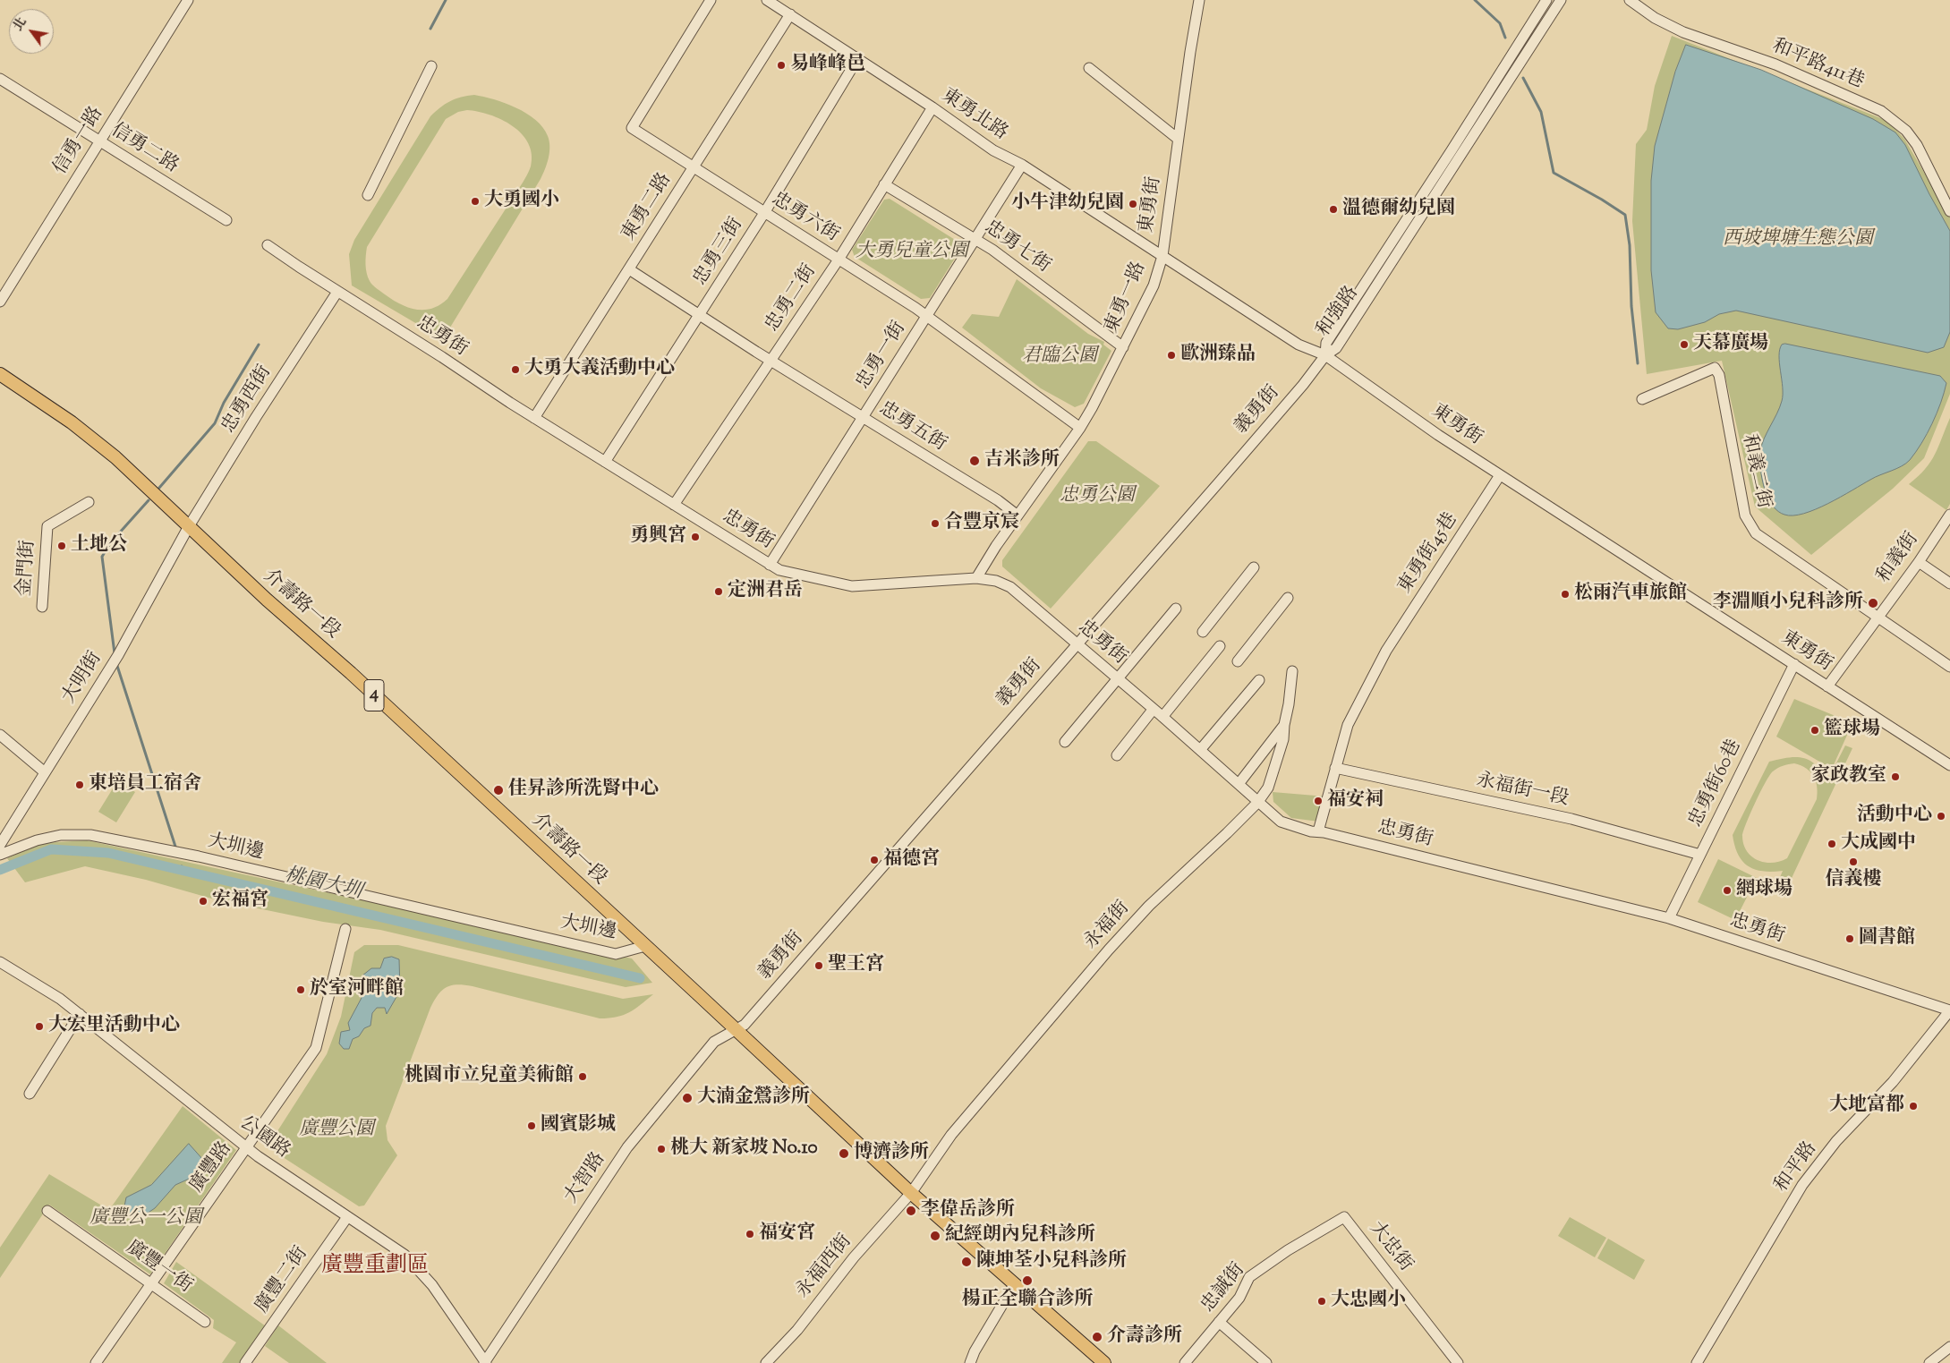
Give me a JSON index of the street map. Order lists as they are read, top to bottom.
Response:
{
  "streets": {
    "main road": ["介壽路一段", "4"],
    "street": [
      "和平路411巷",
      "東勇北路",
      "信勇一路",
      "信勇二路",
      "東勇街",
      "東勇二路",
      "忠勇六街",
      "忠勇七街",
      "忠勇三街",
      "東勇一路",
      "忠勇二街",
      "和強路",
      "忠勇街",
      "忠勇一街",
      "忠勇西街",
      "義勇街",
      "忠勇五街",
      "和義二街",
      "東勇街45巷",
      "和義街",
      "金門街",
      "大明街",
      "忠勇街60巷",
      "永福街一段",
      "大圳邊",
      "永福街",
      "公園路",
      "廣豐路",
      "和平路",
      "大智路",
      "大忠街",
      "永福西街",
      "廣豐一街",
      "廣豐二街",
      "忠誠街"
    ]
  },
  "crossings": [
    ["東勇北路", "東勇街"],
    ["東勇北路", "東勇二路"],
    ["東勇北路", "忠勇三街"],
    ["東勇北路", "東勇一路"],
    ["東勇北路", "忠勇二街"],
    ["東勇北路", "忠勇一街"],
    ["信勇一路", "信勇二路"],
    ["東勇街", "東勇一路"],
    ["東勇街", "和強路"],
    ["東勇街", "義勇街"],
    ["東勇街", "東勇街45巷"],
    ["東勇街", "和義街"],
    ["東勇街", "忠勇街60巷"],
    ["東勇二路", "忠勇六街"],
    ["東勇二路", "忠勇街"],
    ["東勇二路", "忠勇五街"],
    ["忠勇六街", "忠勇三街"],
    ["忠勇六街", "東勇一路"],
    ["忠勇六街", "忠勇二街"],
    ["忠勇六街", "忠勇一街"],
    ["忠勇七街", "東勇一路"],
    ["忠勇七街", "忠勇二街"],
    ["忠勇七街", "忠勇一街"],
    ["忠勇三街", "忠勇街"],
    ["忠勇三街", "忠勇五街"],
    ["東勇一路", "忠勇街"],
    ["東勇一路", "忠勇五街"],
    ["忠勇二街", "忠勇街"],
    ["忠勇二街", "忠勇五街"],
    ["和強路", "義勇街"],
    ["忠勇街", "忠勇一街"],
    ["忠勇街", "忠勇西街"],
    ["忠勇街", "義勇街"],
    ["忠勇街", "東勇街45巷"],
    ["忠勇街", "忠勇街60巷"],
    ["忠勇街", "永福街"],
    ["忠勇街", "和平路"],
    ["忠勇一街", "忠勇五街"],
    ["忠勇西街", "介壽路一段"],
    ["忠勇西街", "大明街"],
    ["義勇街", "介壽路一段"],
    ["義勇街", "大智路"],
    ["和義二街", "和義街"],
    ["東勇街45巷", "永福街一段"],
    ["介壽路一段", "大明街"],
    ["介壽路一段", "大圳邊"],
    ["介壽路一段", "永福街"],
    ["介壽路一段", "大智路"],
    ["介壽路一段", "永福西街"],
    ["忠勇街60巷", "永福街一段"],
    ["永福街", "永福西街"],
    ["公園路", "廣豐路"],
    ["公園路", "大智路"],
    ["公園路", "廣豐二街"],
    ["廣豐路", "廣豐一街"],
    ["大忠街", "忠誠街"]
  ],
  "districts": ["廣豐重劃區"],
  "water": ["桃園大圳"],
  "parks": [
    "西坡埤塘生態公園",
    "大勇兒童公園",
    "君臨公園",
    "忠勇公園",
    "廣豐公園",
    "廣豐公一公園"
  ],
  "places": [
    "易峰峰邑",
    "大勇國小",
    "小牛津幼兒園",
    "溫德爾幼兒園",
    "天幕廣場",
    "歐洲臻品",
    "大勇大義活動中心",
    "吉米診所",
    "合豐京宸",
    "勇興宮",
    "土地公",
    "定洲君岳",
    "松雨汽車旅館",
    "李淵順小兒科診所",
    "籃球場",
    "家政教室",
    "東培員工宿舍",
    "佳昇診所洗腎中心",
    "福安祠",
    "活動中心",
    "大成國中",
    "福德宮",
    "信義樓",
    "網球場",
    "宏福宮",
    "圖書館",
    "聖王宮",
    "於室河畔館",
    "大宏里活動中心",
    "桃園市立兒童美術館",
    "大湳金鶯診所",
    "大地富都",
    "國賓影城",
    "桃大 新家坡 No.10",
    "博濟診所",
    "李偉岳診所",
    "福安宮",
    "紀經朗內兒科診所",
    "陳坤荃小兒科診所",
    "楊正全聯合診所",
    "大忠國小",
    "介壽診所"
  ],
  "north": "top left"
}
